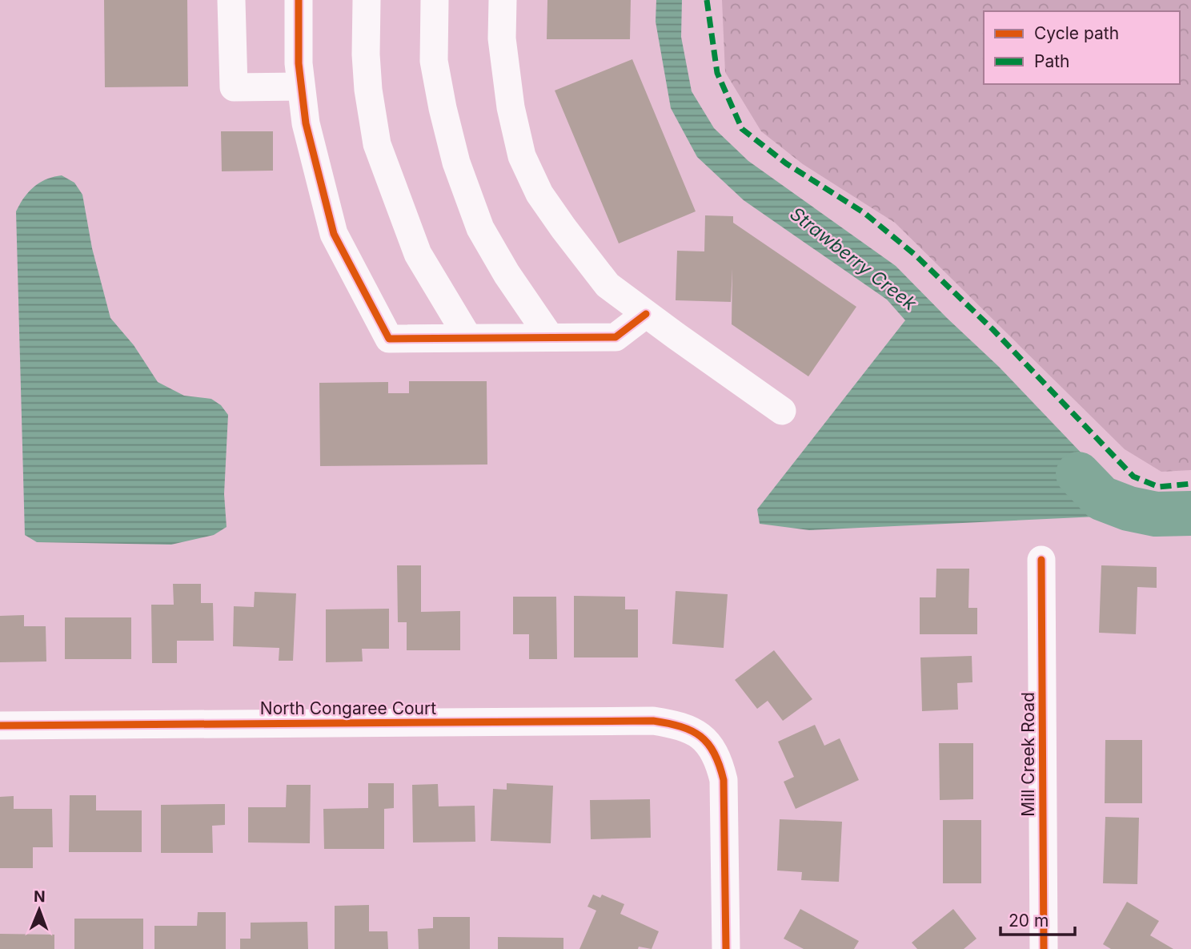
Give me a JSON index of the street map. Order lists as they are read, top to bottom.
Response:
{
  "streets": {
    "street": ["North Congaree Court", "Mill Creek Road"]
  },
  "water": ["Strawberry Creek"],
  "legend": ["Cycle path", "Path"],
  "scale_bar": "20 m",
  "north": "top"
}
